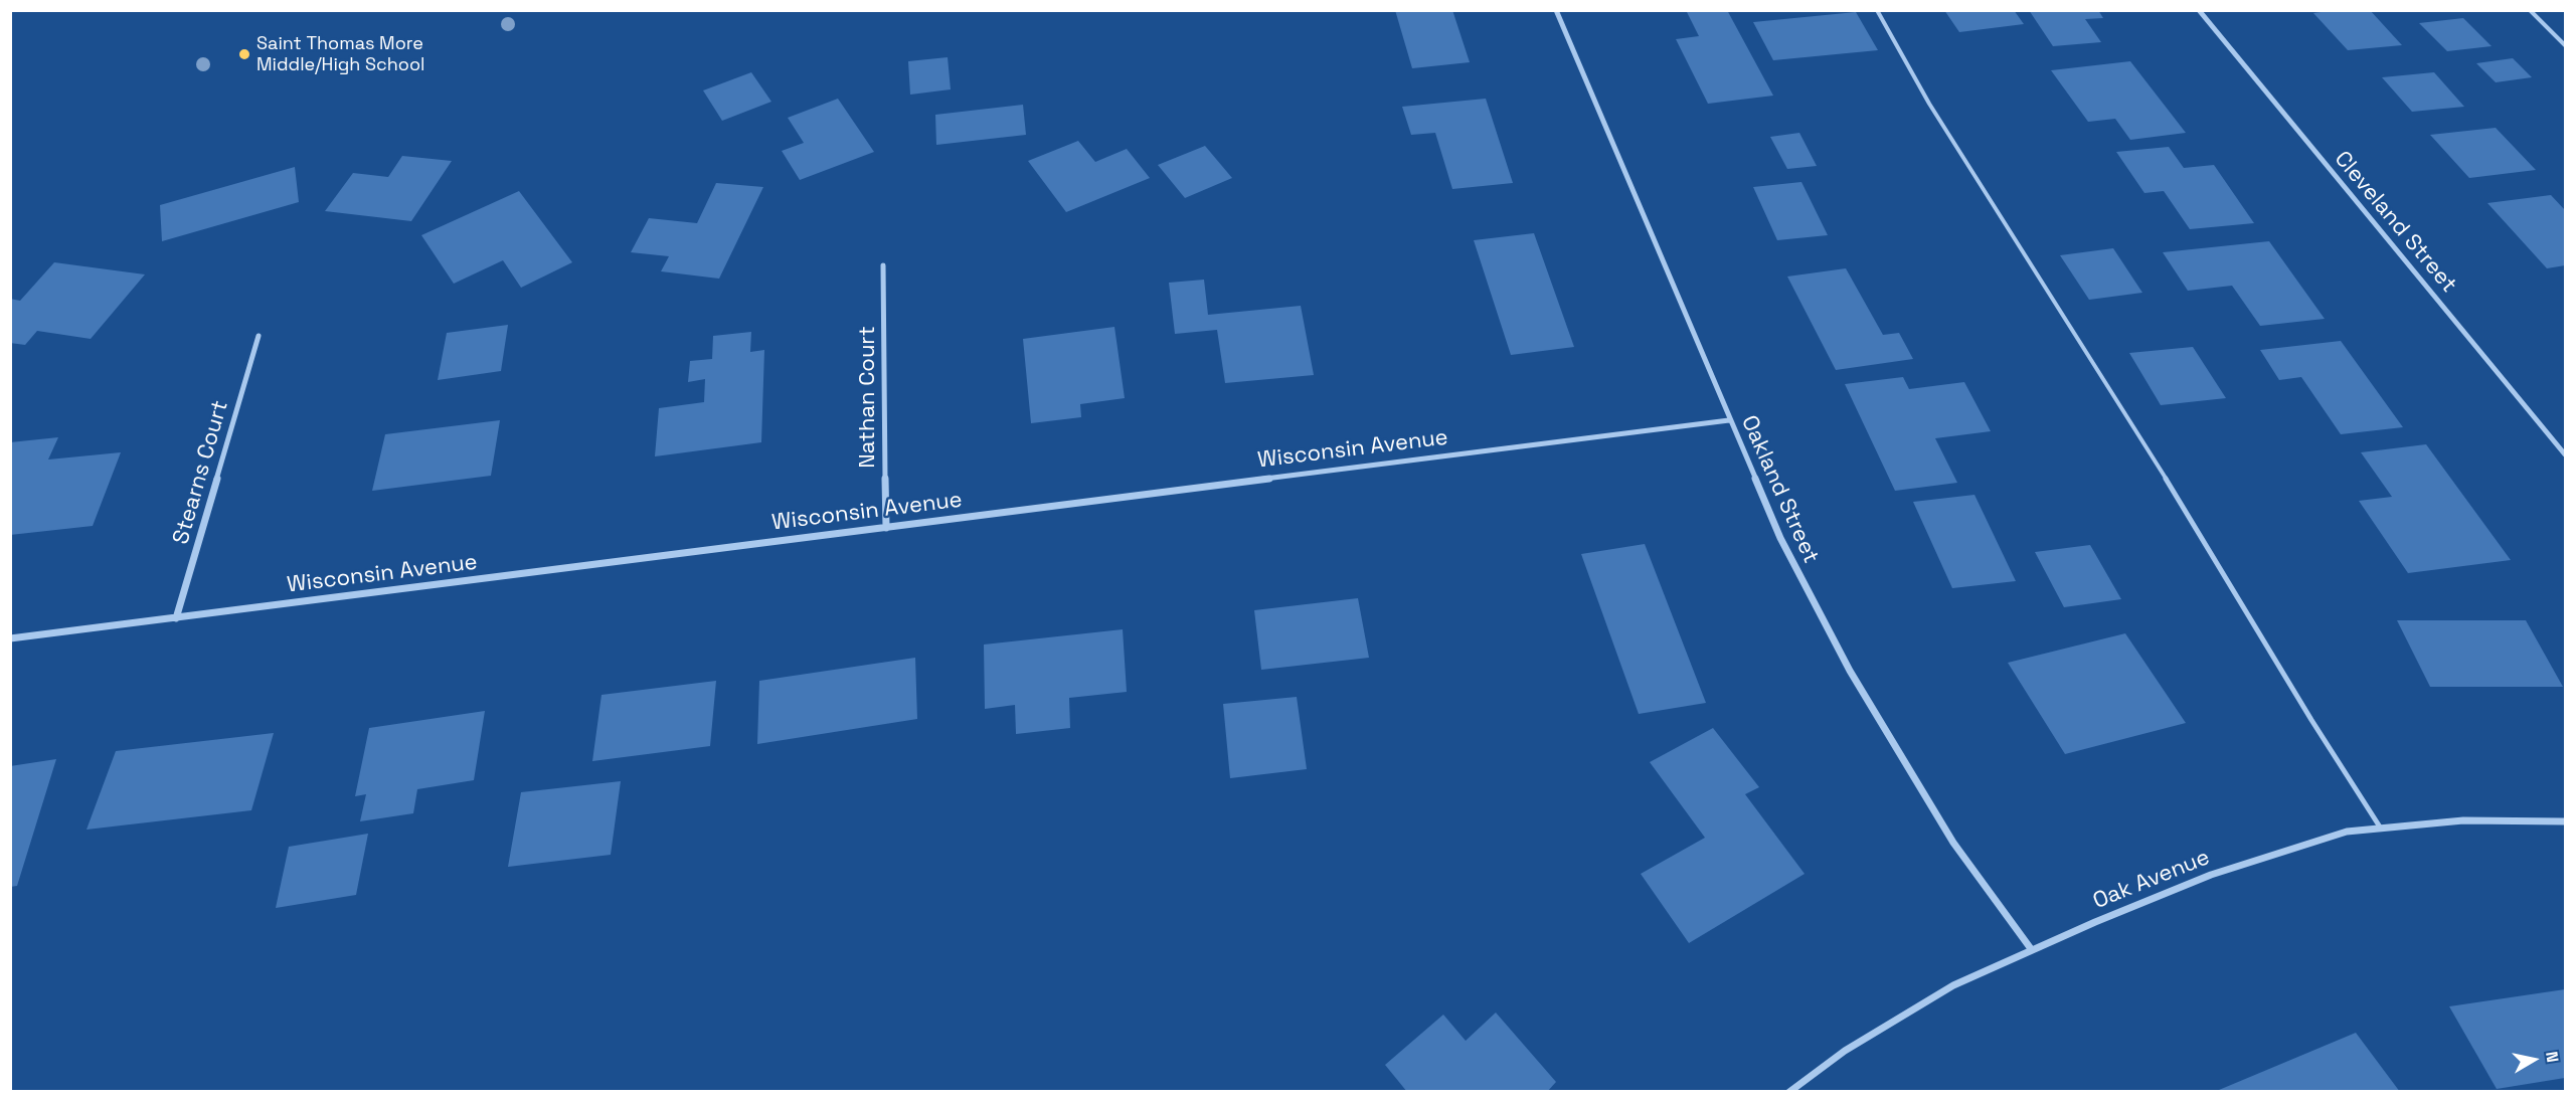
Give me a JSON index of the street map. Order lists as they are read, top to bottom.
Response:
{
  "streets": {
    "street": [
      "Cleveland Street",
      "Nathan Court",
      "Wisconsin Avenue",
      "Stearns Court",
      "Oakland Street",
      "Oak Avenue"
    ]
  },
  "crossings": [
    ["Nathan Court", "Wisconsin Avenue"],
    ["Wisconsin Avenue", "Stearns Court"],
    ["Wisconsin Avenue", "Oakland Street"],
    ["Oakland Street", "Oak Avenue"]
  ],
  "places": ["Saint Thomas More Middle/High School"],
  "north": "right"
}
